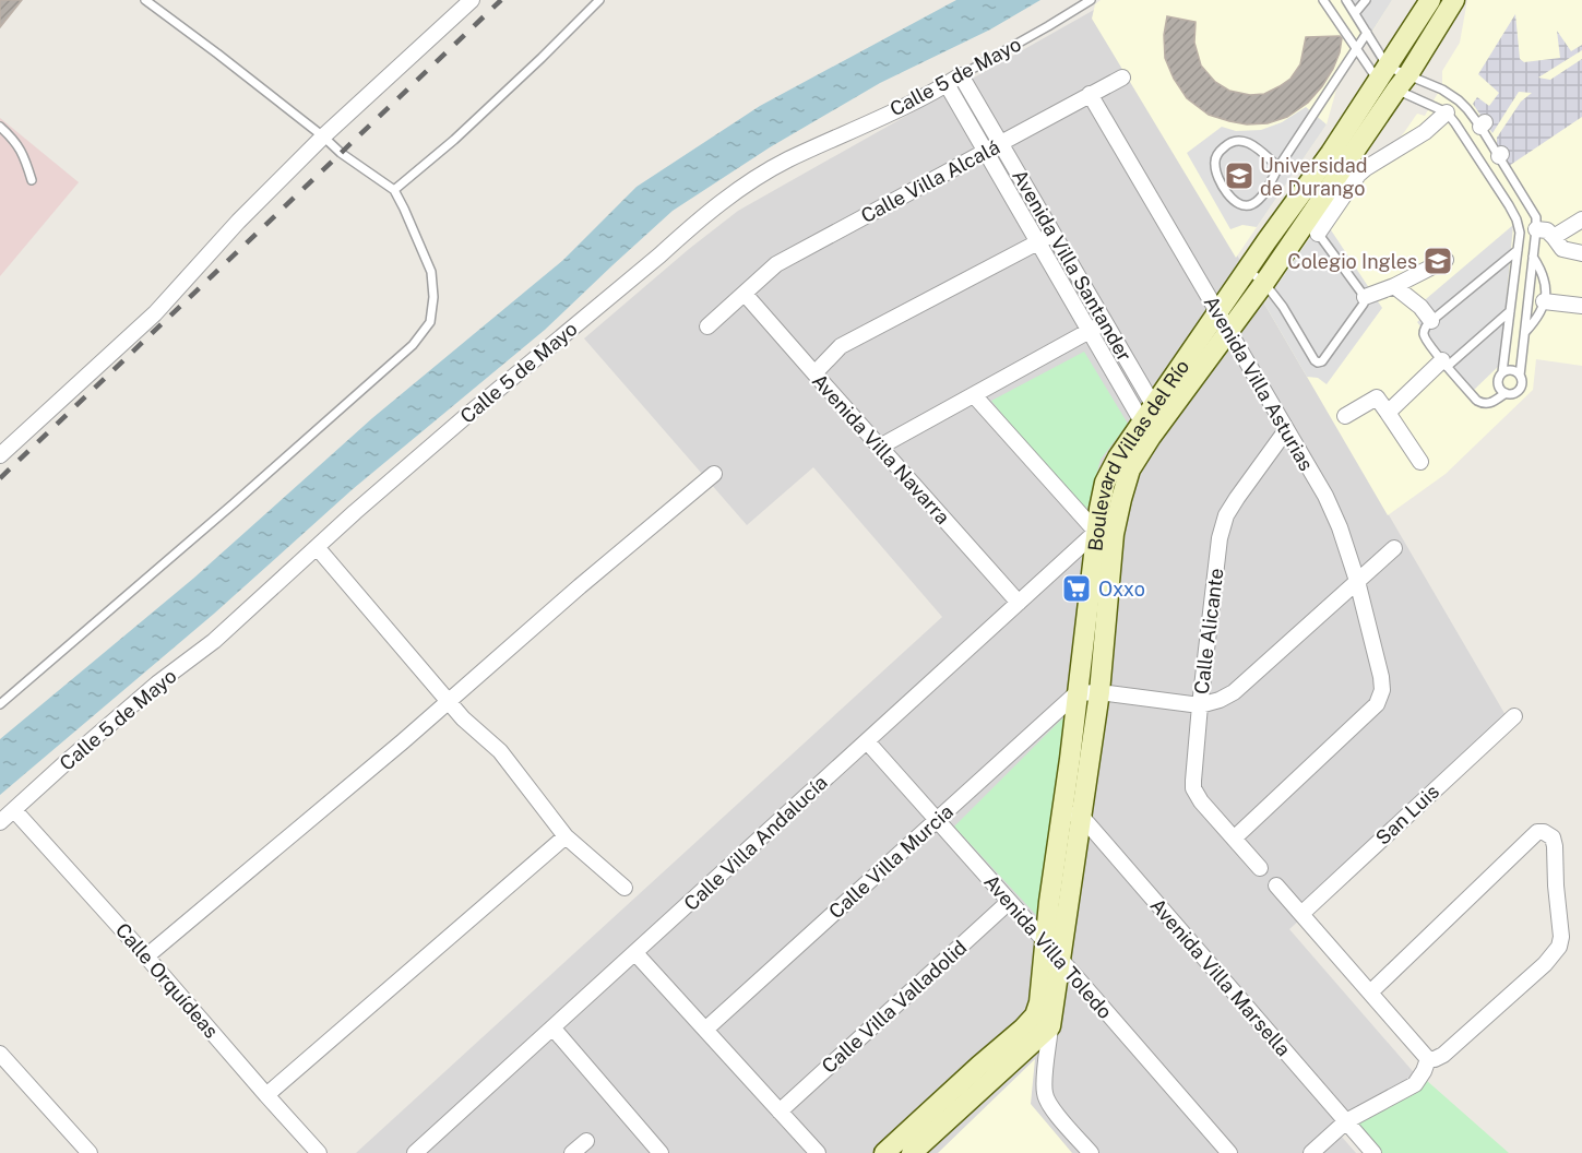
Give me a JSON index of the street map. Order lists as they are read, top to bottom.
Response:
{
  "streets": {
    "street": [
      "Calle 5 de Mayo",
      "Calle Villa Alcalá",
      "Avenida Villa Santander",
      "Avenida Villa Asturias",
      "Avenida Villa Navarra",
      "Boulevard Villas del Río",
      "Calle Alicante",
      "San Luis",
      "Calle Villa Andalucía",
      "Calle Villa Murcia",
      "Avenida Villa Toledo",
      "Avenida Villa Marsella",
      "Calle Orquídeas",
      "Calle Villa Valladolid"
    ]
  },
  "crossings": [
    ["Calle 5 de Mayo", "Avenida Villa Santander"],
    ["Calle 5 de Mayo", "Calle Orquídeas"],
    ["Calle Villa Alcalá", "Avenida Villa Santander"],
    ["Calle Villa Alcalá", "Avenida Villa Asturias"],
    ["Calle Villa Alcalá", "Avenida Villa Navarra"],
    ["Avenida Villa Santander", "Boulevard Villas del Río"],
    ["Avenida Villa Asturias", "Boulevard Villas del Río"],
    ["Avenida Villa Asturias", "Calle Alicante"],
    ["Avenida Villa Navarra", "Calle Villa Andalucía"],
    ["Boulevard Villas del Río", "Calle Villa Andalucía"],
    ["Boulevard Villas del Río", "Calle Villa Murcia"],
    ["Boulevard Villas del Río", "Avenida Villa Toledo"],
    ["Boulevard Villas del Río", "Avenida Villa Marsella"],
    ["Calle Villa Andalucía", "Avenida Villa Toledo"],
    ["Calle Villa Murcia", "Avenida Villa Toledo"],
    ["Avenida Villa Toledo", "Calle Villa Valladolid"]
  ],
  "places": {
    "school or university": ["Universidad de Durango", "Colegio Ingles"],
    "supermarket": ["Oxxo"]
  }
}
